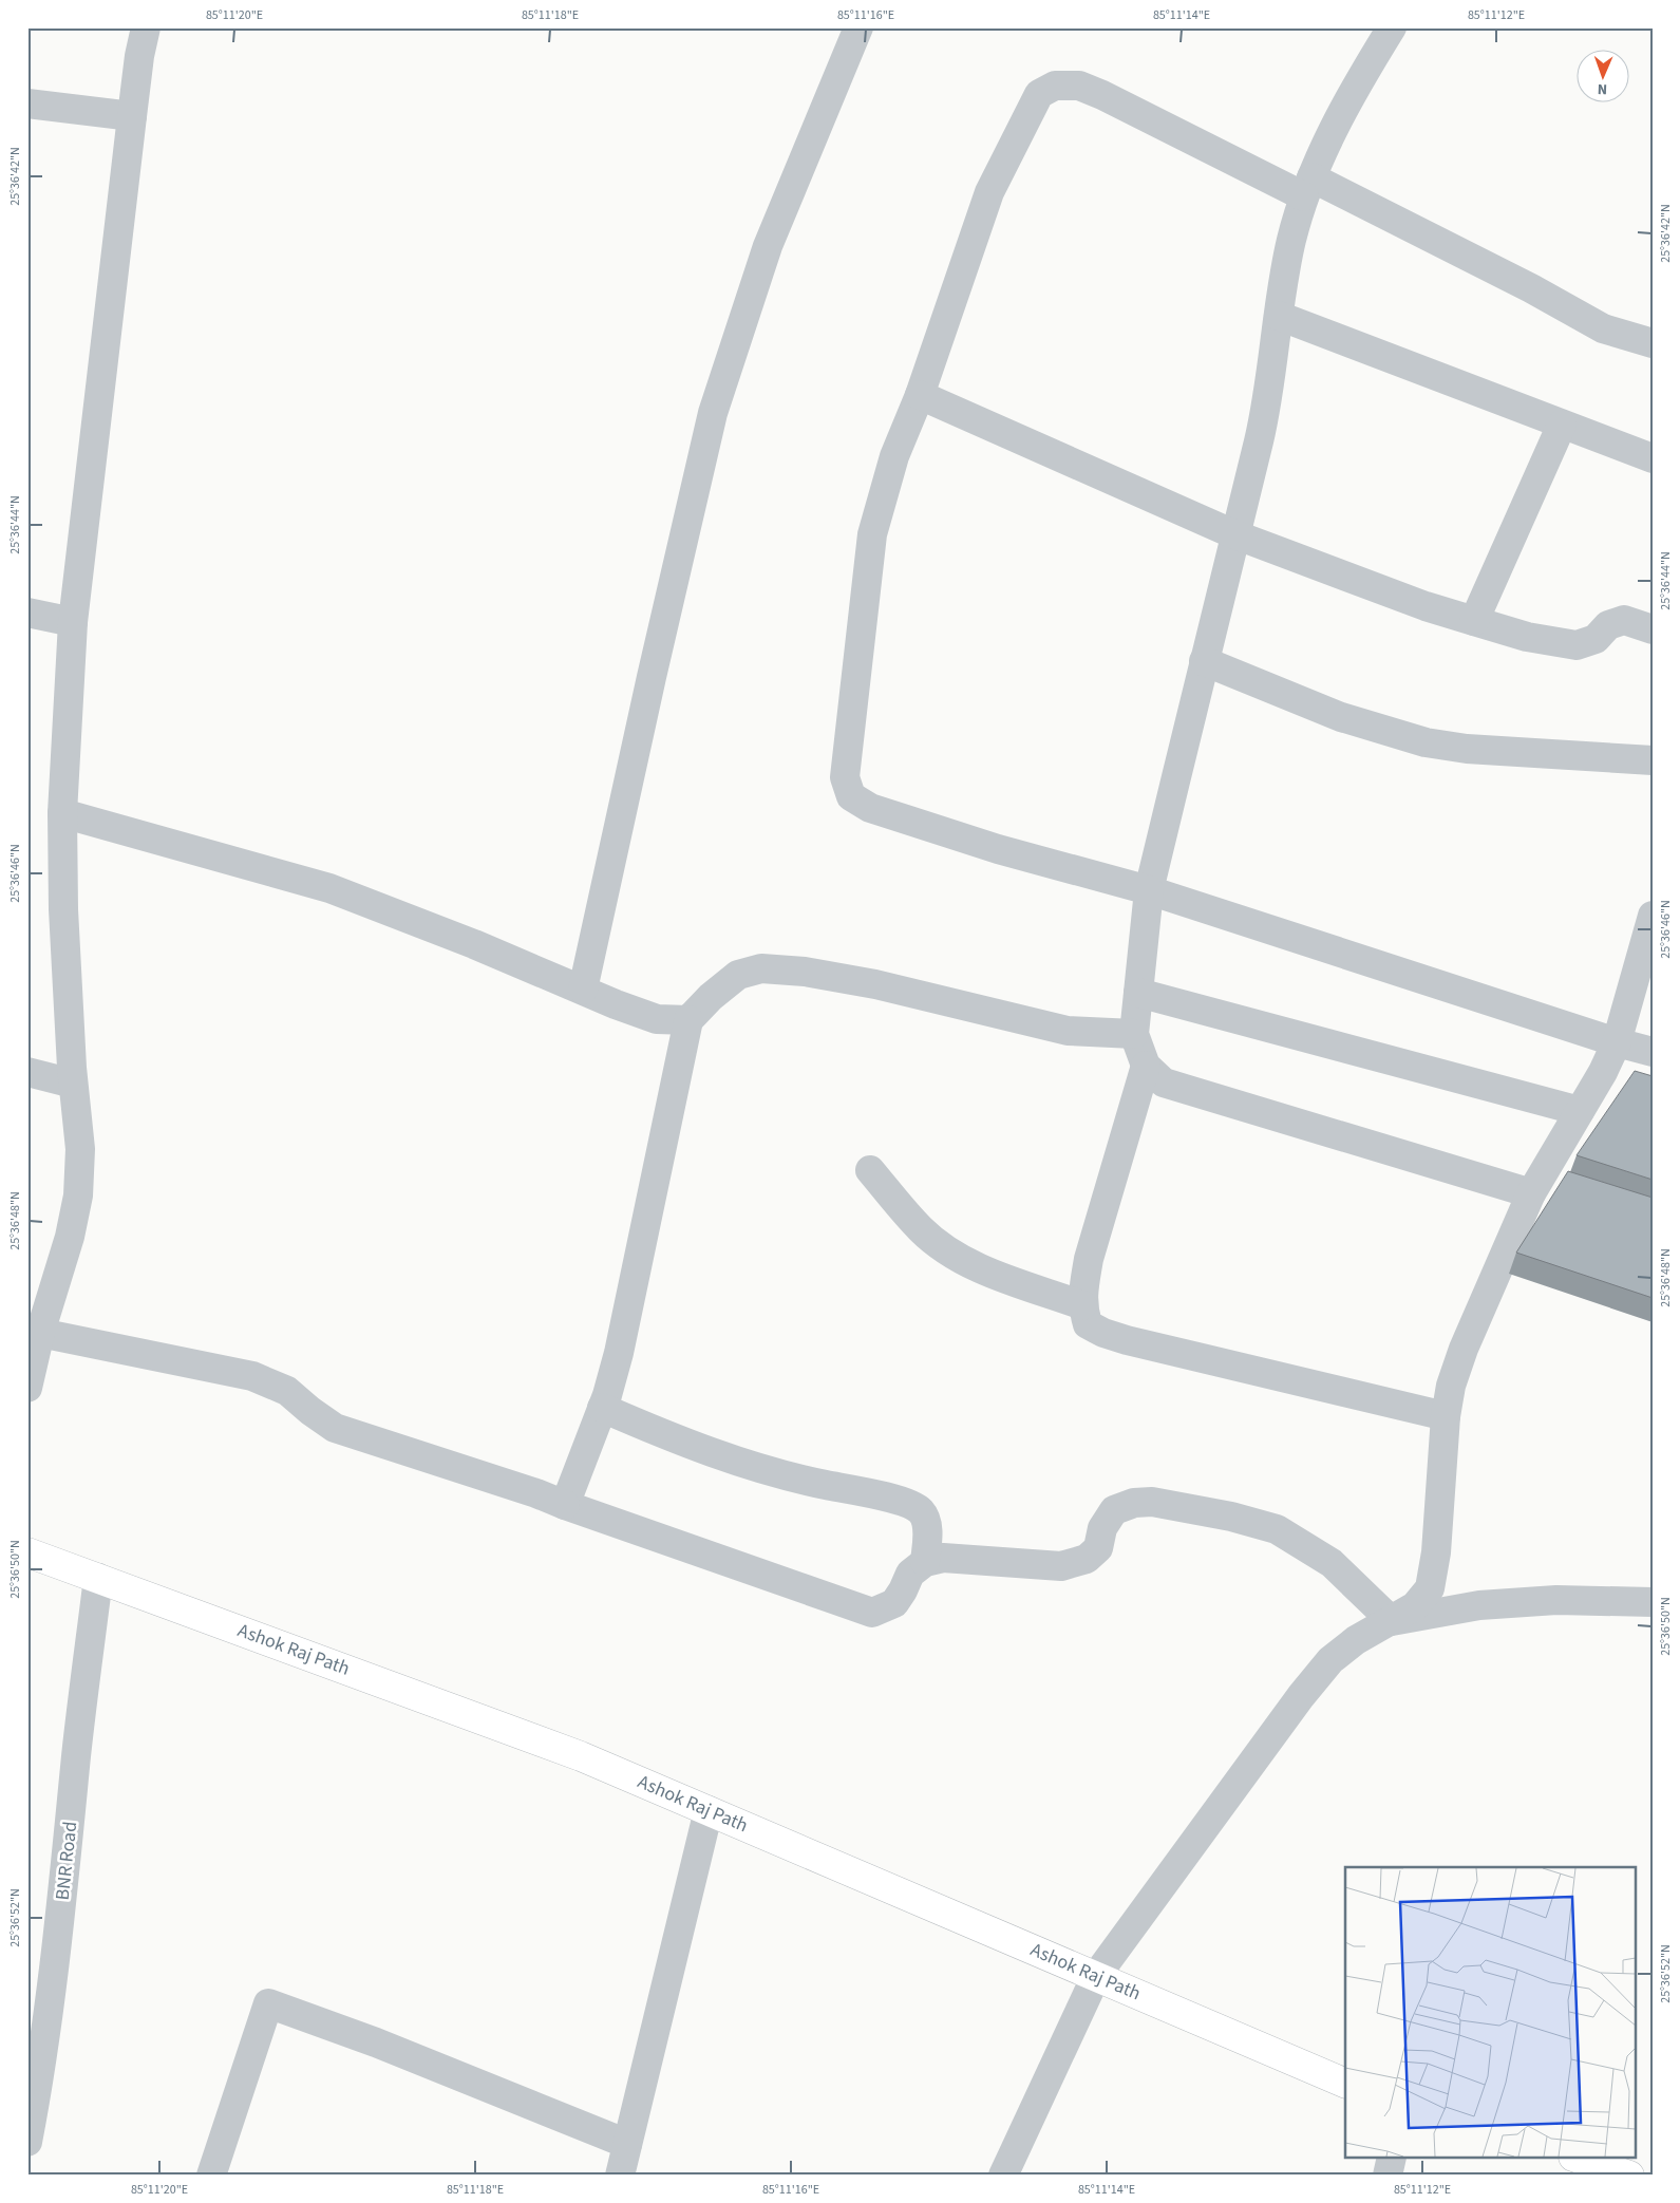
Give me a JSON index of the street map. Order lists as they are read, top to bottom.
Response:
{
  "streets": {
    "main road": ["Ashok Raj Path"],
    "street": ["BNR Road"]
  },
  "crossings": [
    ["Ashok Raj Path", "BNR Road"]
  ],
  "north": "bottom",
  "coordinates": [
    "85°11'20\"E",
    "85°11'18\"E",
    "85°11'16\"E",
    "85°11'14\"E",
    "85°11'12\"E",
    "25°36'42\"N",
    "25°36'44\"N",
    "25°36'46\"N",
    "25°36'48\"N",
    "25°36'50\"N",
    "25°36'52\"N"
  ]
}
